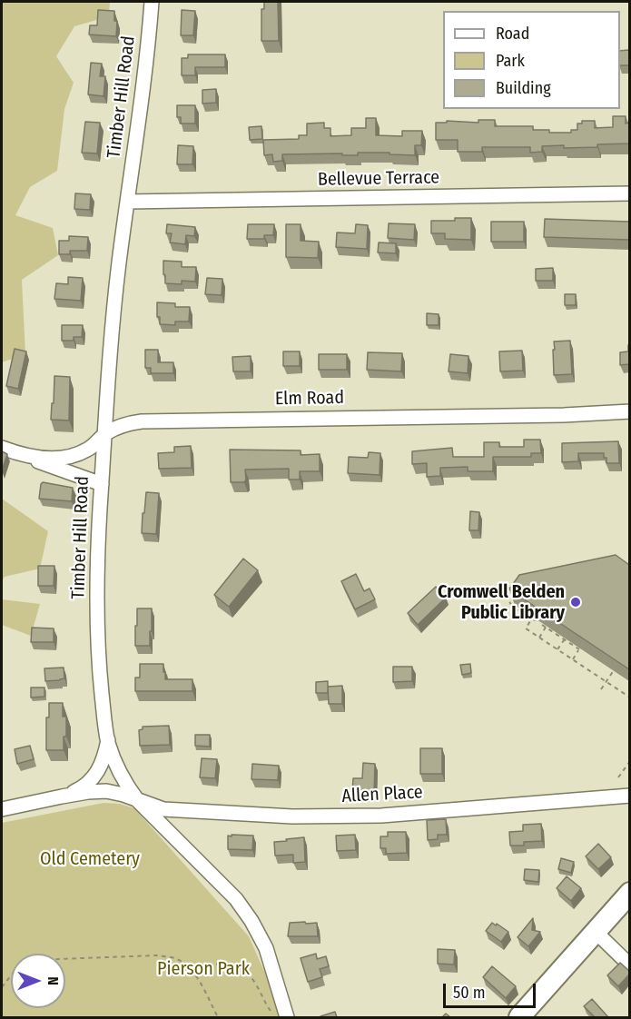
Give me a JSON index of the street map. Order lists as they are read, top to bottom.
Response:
{
  "streets": {
    "street": [
      "Timber Hill Road",
      "Bellevue Terrace",
      "Elm Road",
      "Allen Place"
    ]
  },
  "crossings": [
    ["Timber Hill Road", "Bellevue Terrace"],
    ["Timber Hill Road", "Elm Road"],
    ["Timber Hill Road", "Allen Place"]
  ],
  "parks": ["Old Cemetery", "Pierson Park"],
  "places": ["Cromwell Belden Public Library"],
  "legend": ["Road", "Park", "Building"],
  "scale_bar": "50 m",
  "north": "right"
}
